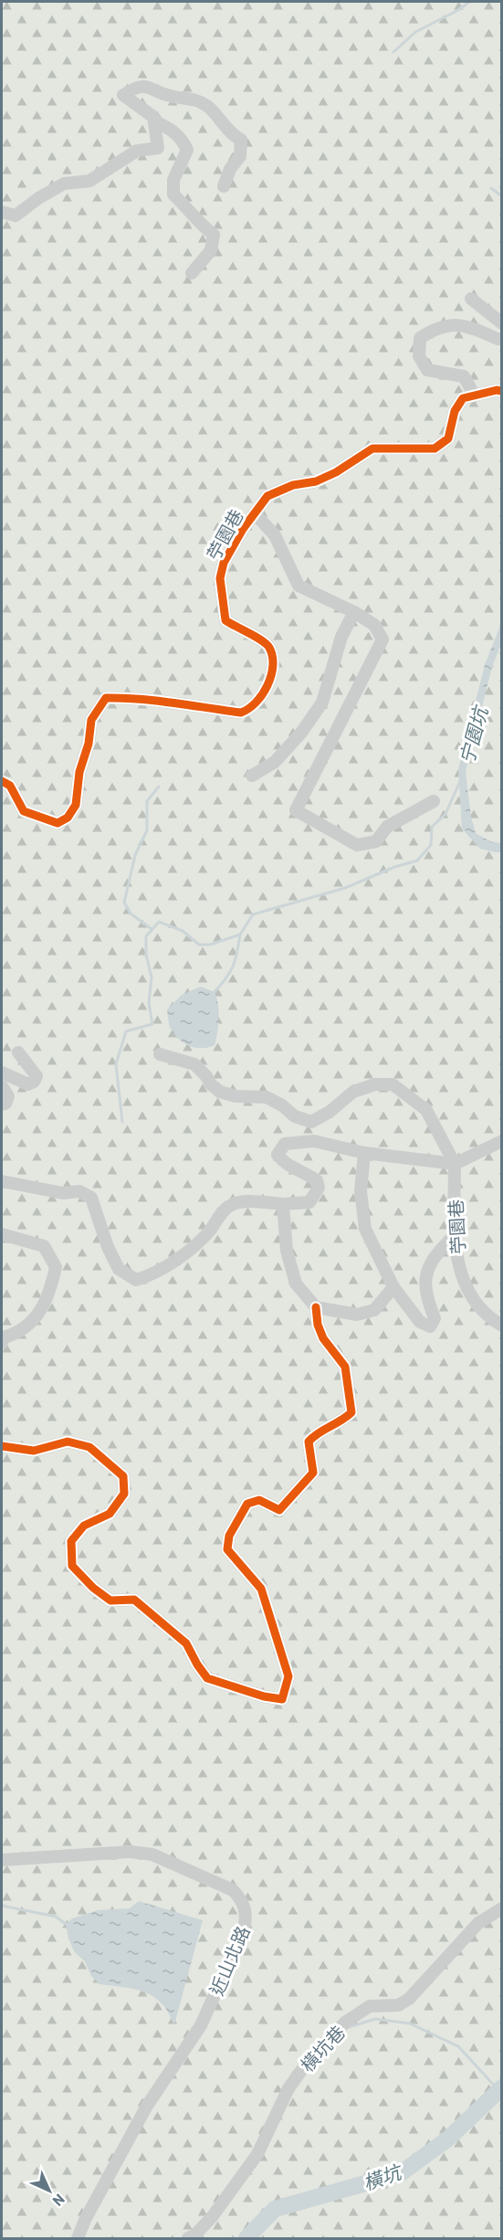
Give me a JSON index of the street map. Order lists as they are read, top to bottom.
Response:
{
  "streets": {
    "street": ["苧園巷", "近山北路", "橫坑巷"]
  },
  "water": ["宁園坑", "橫坑"],
  "north": "bottom right"
}
